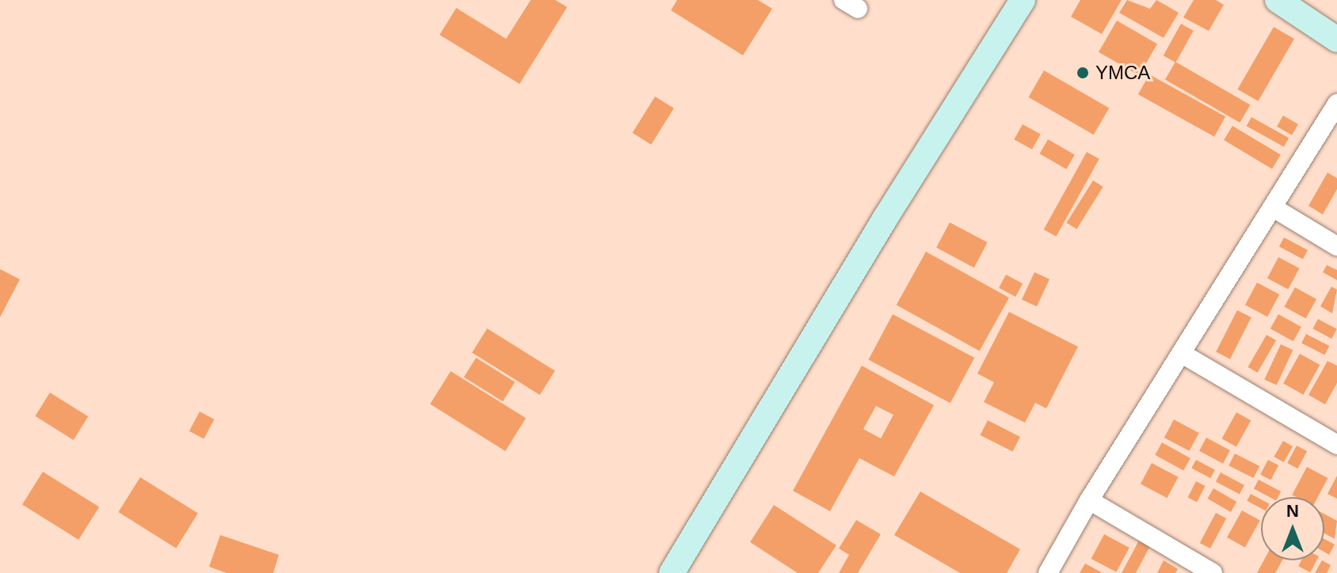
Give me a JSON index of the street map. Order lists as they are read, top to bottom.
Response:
{
  "places": ["YMCA"],
  "north": "top"
}
